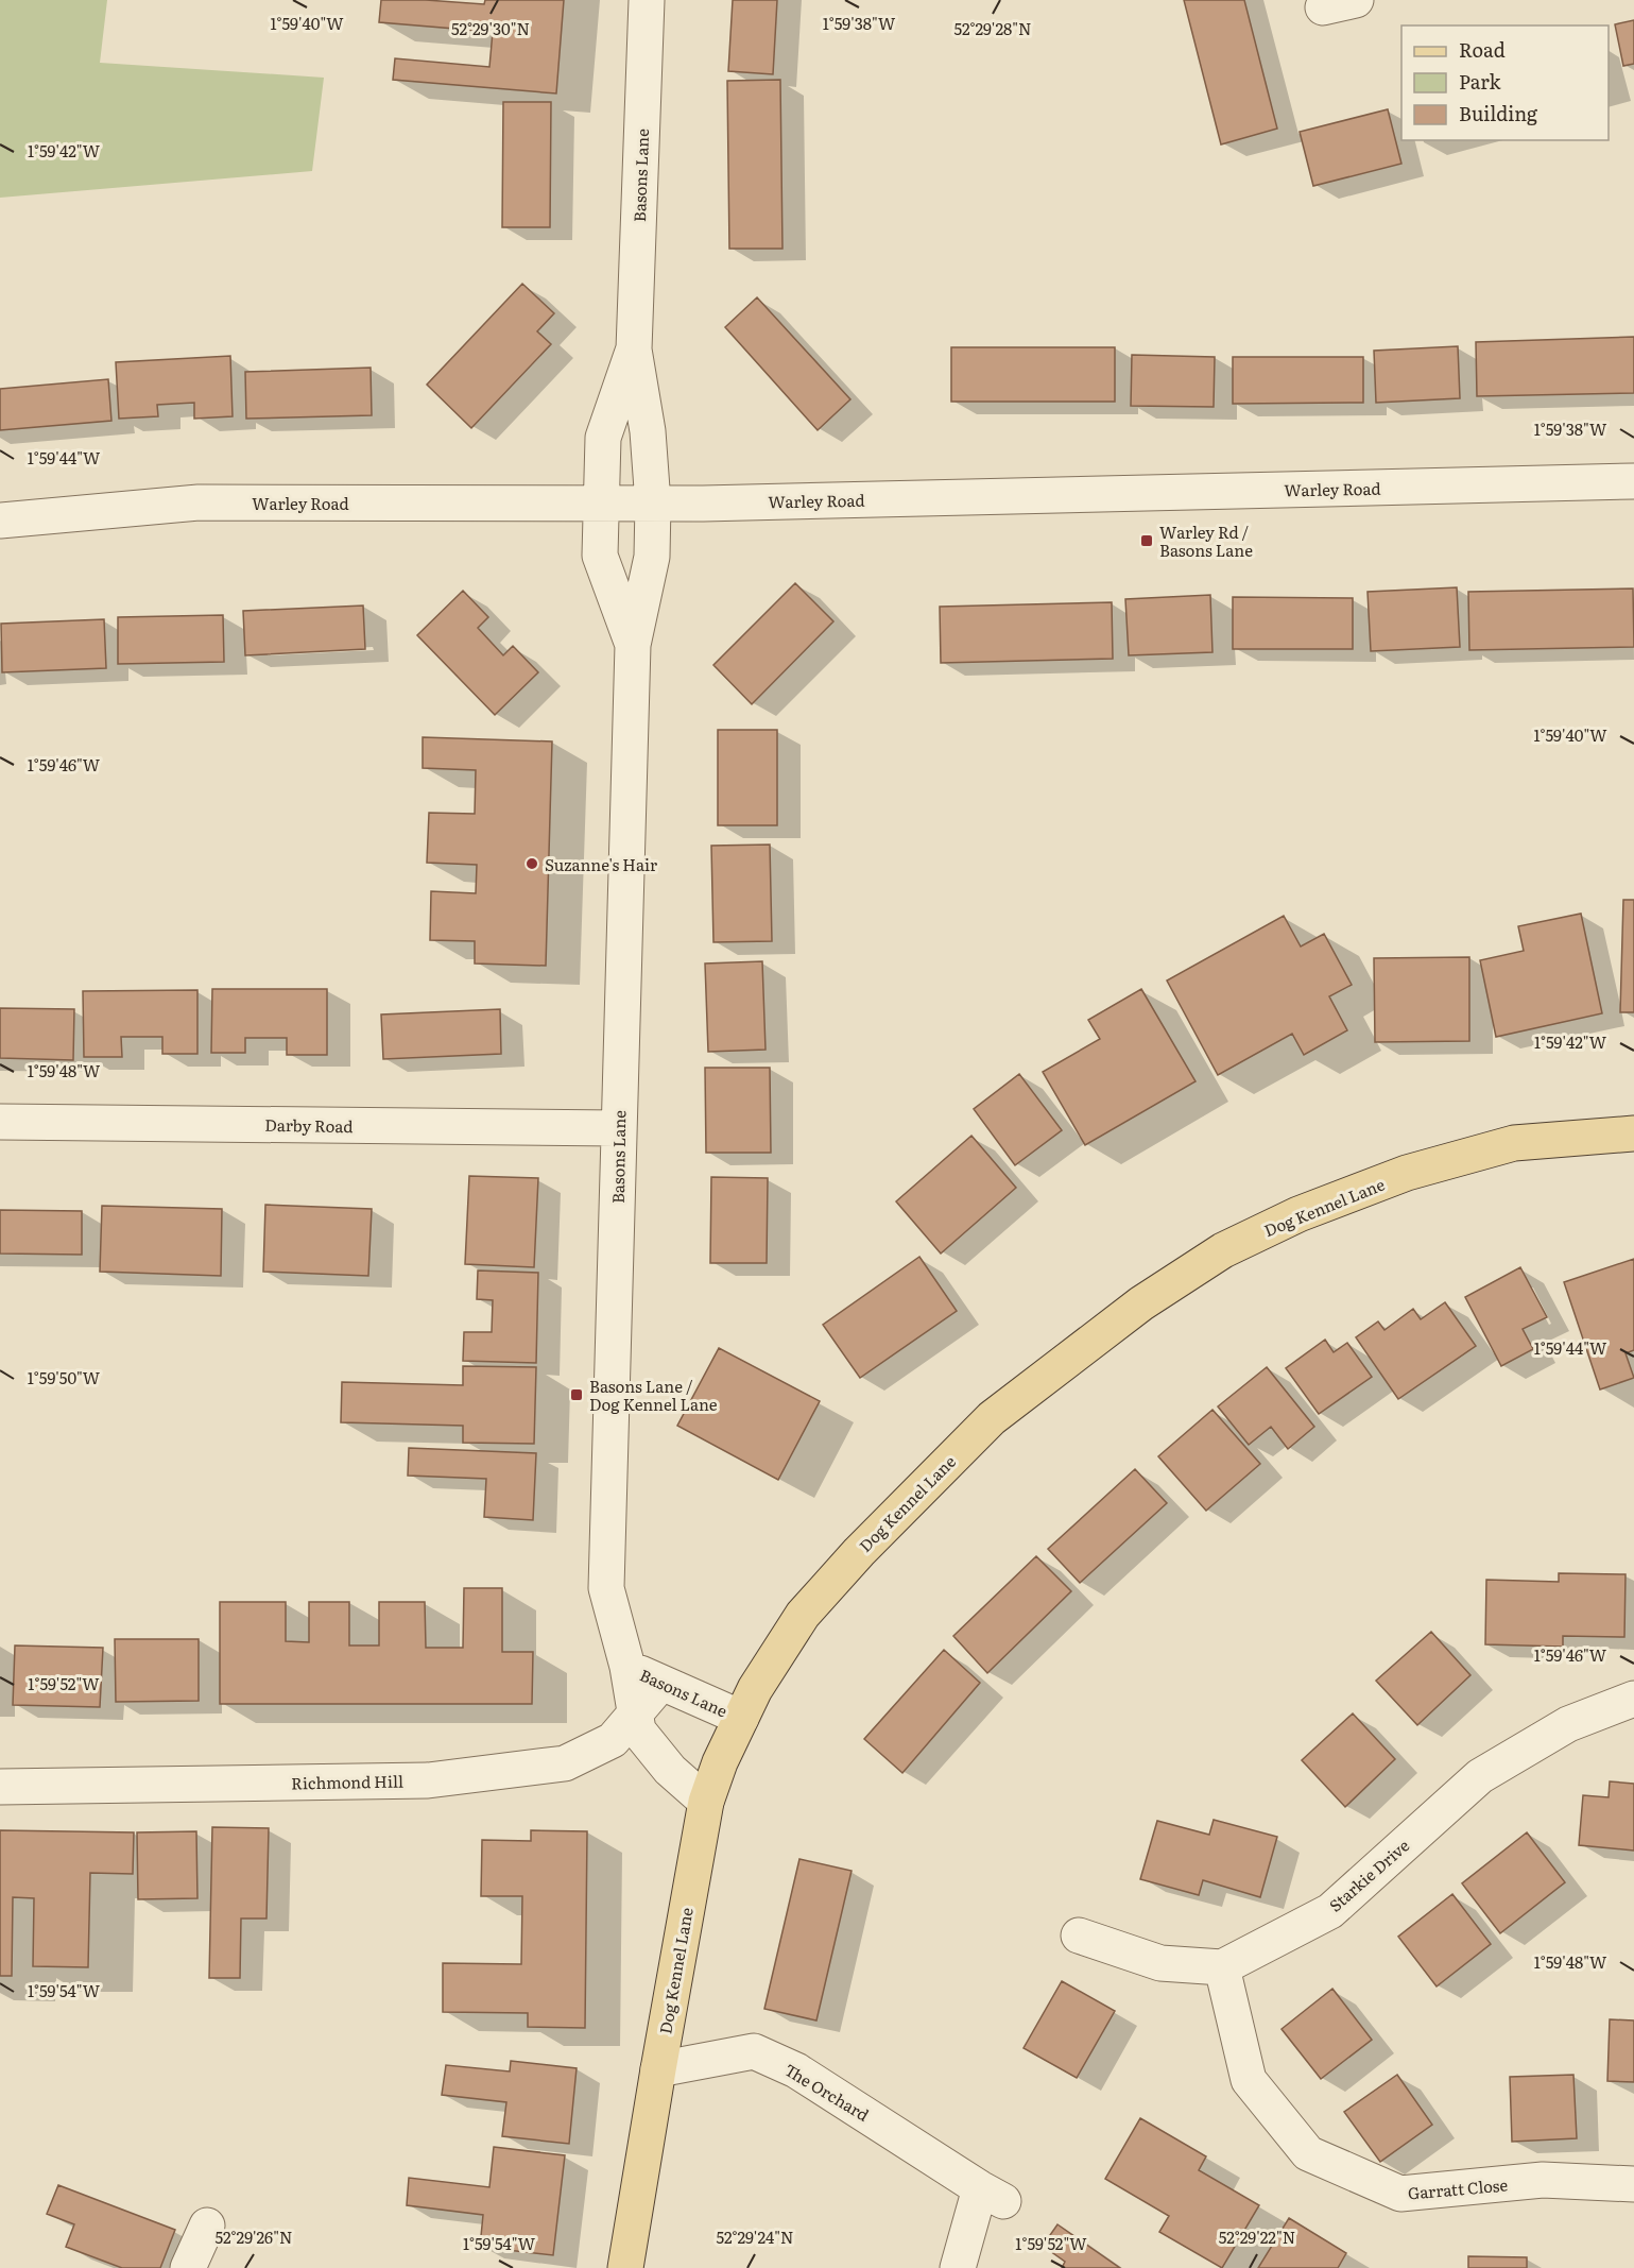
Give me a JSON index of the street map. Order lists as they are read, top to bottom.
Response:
{
  "streets": {
    "main road": ["Dog Kennel Lane"],
    "street": [
      "Basons Lane",
      "Warley Road",
      "Darby Road",
      "Richmond Hill",
      "Starkie Drive",
      "The Orchard",
      "Garratt Close"
    ]
  },
  "crossings": [
    ["Basons Lane", "Warley Road"],
    ["Basons Lane", "Darby Road"],
    ["Basons Lane", "Dog Kennel Lane"],
    ["Basons Lane", "Richmond Hill"],
    ["Dog Kennel Lane", "The Orchard"],
    ["Starkie Drive", "Garratt Close"]
  ],
  "places": {
    "transit": ["Warley Rd / Basons Lane", "Basons Lane / Dog Kennel Lane"],
    "other": ["Suzanne's Hair"]
  },
  "legend": ["Road", "Park", "Building"],
  "coordinates": [
    "1°59'40\"W",
    "1°59'38\"W",
    "52°29'30\"N",
    "52°29'28\"N",
    "1°59'42\"W",
    "1°59'44\"W",
    "1°59'46\"W",
    "1°59'48\"W",
    "1°59'50\"W",
    "1°59'52\"W",
    "1°59'54\"W",
    "52°29'26\"N",
    "52°29'24\"N",
    "52°29'22\"N"
  ]
}
